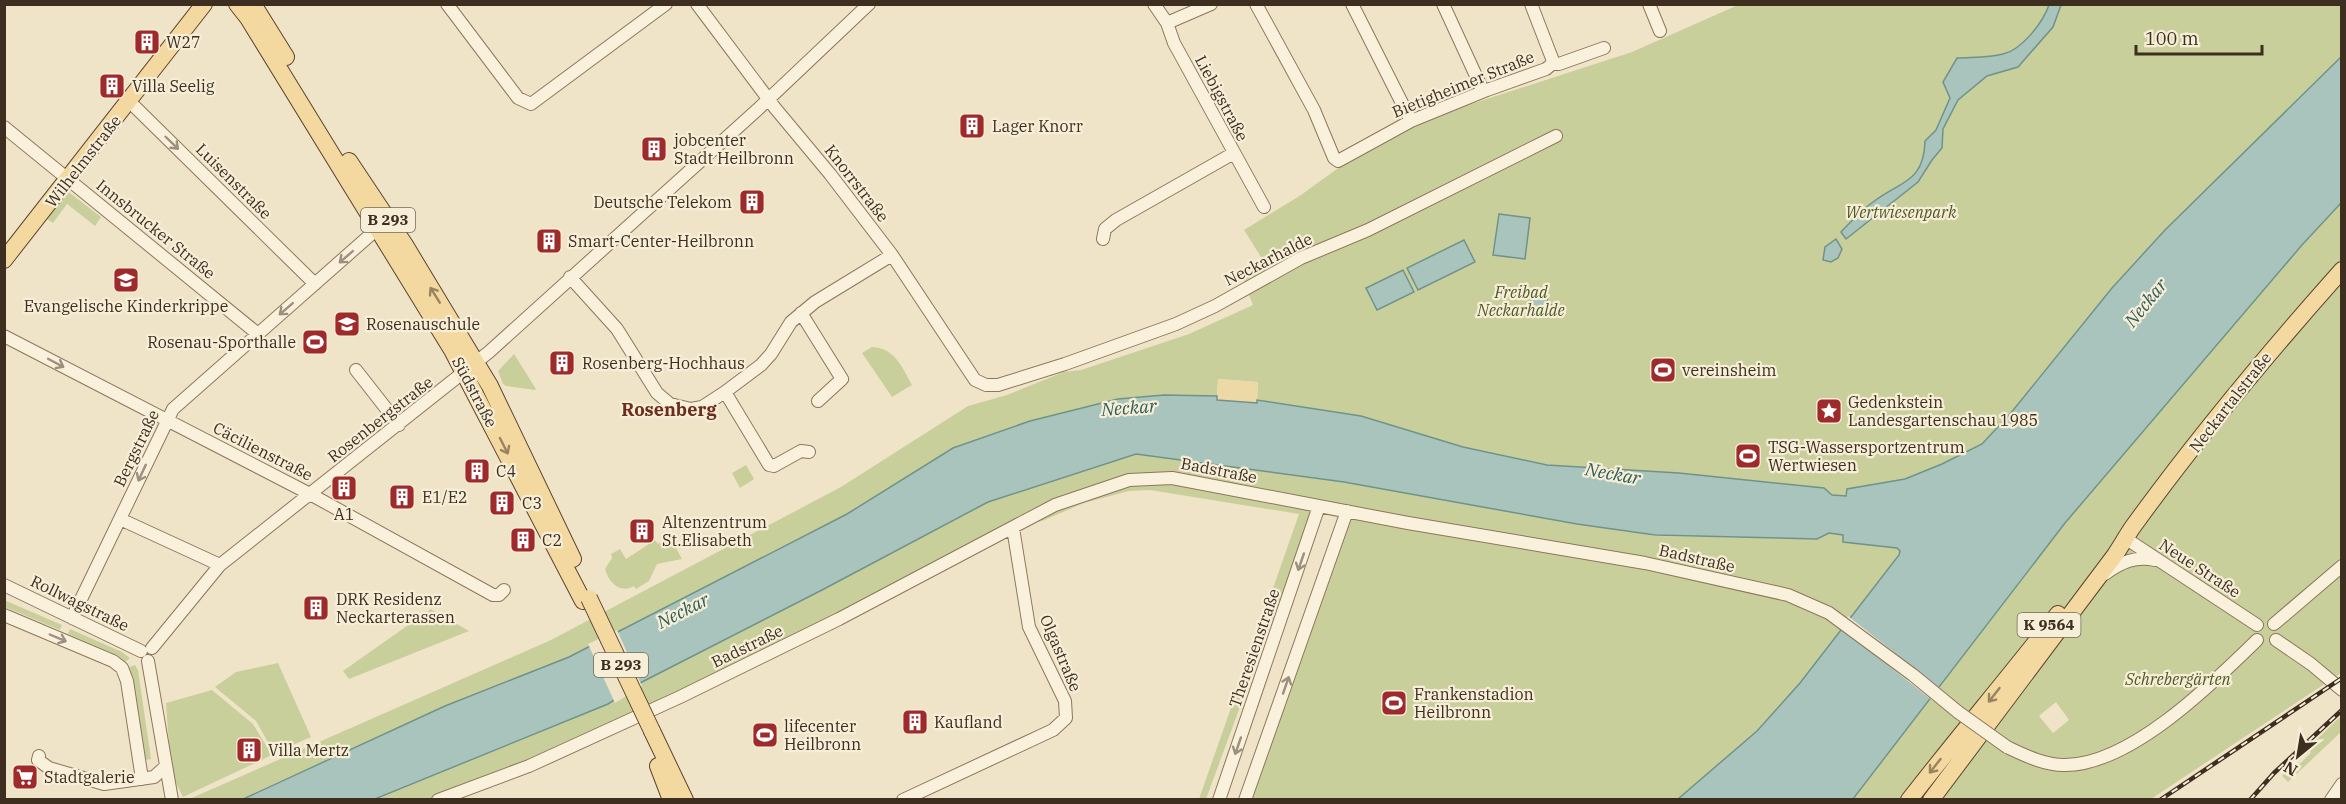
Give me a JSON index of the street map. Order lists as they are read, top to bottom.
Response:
{
  "streets": {
    "main road": [
      "Wilhelmstraße",
      "B 293",
      "Südstraße",
      "Neckartalstraße",
      "K 9564"
    ],
    "street": [
      "Bietigheimer Straße",
      "Liebigstraße",
      "Luisenstraße",
      "Knorrstraße",
      "Innsbrucker Straße",
      "Neckarhalde",
      "Rosenbergstraße",
      "Bergstraße",
      "Cäcilienstraße",
      "Badstraße",
      "Neue Straße",
      "Rollwagstraße",
      "Theresienstraße",
      "Olgastraße"
    ]
  },
  "crossings": [
    ["Wilhelmstraße", "Luisenstraße"],
    ["Wilhelmstraße", "Innsbrucker Straße"],
    ["Luisenstraße", "Bergstraße"],
    ["Knorrstraße", "Neckarhalde"],
    ["Knorrstraße", "Rosenbergstraße"],
    ["B 293", "Südstraße"],
    ["Innsbrucker Straße", "Bergstraße"],
    ["Südstraße", "Rosenbergstraße"],
    ["Südstraße", "Bergstraße"],
    ["Neckartalstraße", "Neue Straße"],
    ["Rosenbergstraße", "Cäcilienstraße"],
    ["Rosenbergstraße", "Rollwagstraße"],
    ["Bergstraße", "Cäcilienstraße"],
    ["Bergstraße", "Rollwagstraße"],
    ["Badstraße", "Neue Straße"],
    ["Badstraße", "Theresienstraße"],
    ["Badstraße", "Olgastraße"]
  ],
  "one_way": ["Luisenstraße", "Bergstraße"],
  "districts": ["Rosenberg"],
  "water": ["Neckar"],
  "parks": ["Wertwiesenpark", "Freibad Neckarhalde", "Schrebergärten"],
  "places": {
    "building": [
      "W27",
      "Villa Seelig",
      "Lager Knorr",
      "jobcenter Stadt Heilbronn",
      "Deutsche Telekom",
      "Smart-Center-Heilbronn",
      "Rosenberg-Hochhaus",
      "C4",
      "A1",
      "E1/E2",
      "C3",
      "Altenzentrum St.Elisabeth",
      "C2",
      "DRK Residenz Neckarterassen",
      "Kaufland",
      "Villa Mertz"
    ],
    "school or university": ["Evangelische Kinderkrippe", "Rosenauschule"],
    "sports": [
      "Rosenau-Sporthalle",
      "vereinsheim",
      "TSG-Wassersportzentrum Wertwiesen",
      "Frankenstadion Heilbronn",
      "lifecenter Heilbronn"
    ],
    "place": ["Gedenkstein Landesgartenschau 1985"],
    "supermarket": ["Stadtgalerie"]
  },
  "scale_bar": "100 m",
  "north": "bottom left"
}
